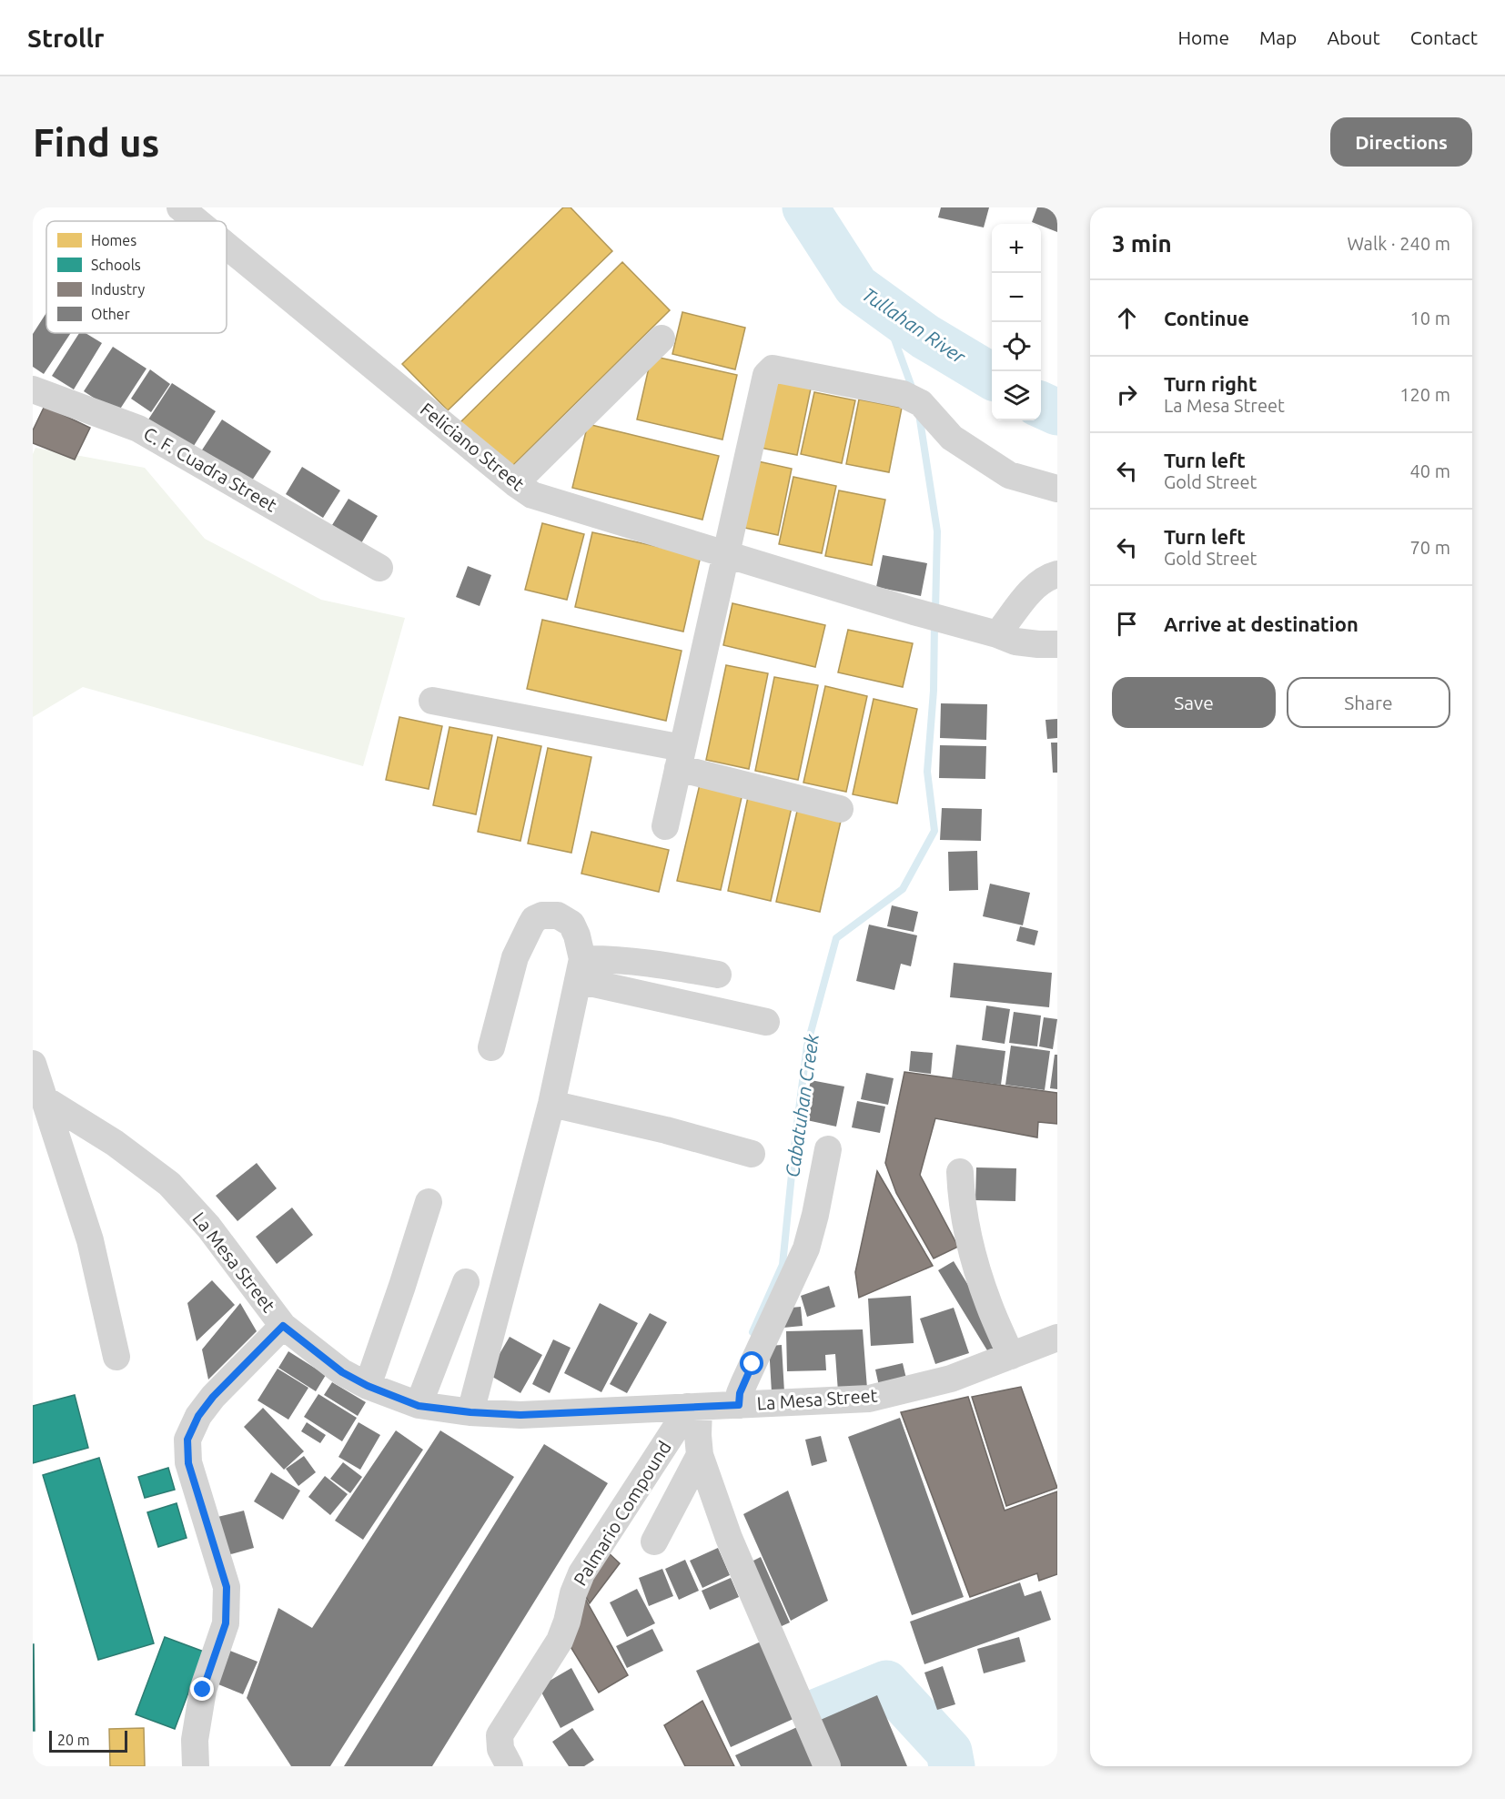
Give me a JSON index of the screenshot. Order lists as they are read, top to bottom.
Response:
{
  "streets": {
    "street": [
      "Feliciano Street",
      "C. F. Cuadra Street",
      "La Mesa Street",
      "Palmario Compound"
    ]
  },
  "crossings": [
    ["La Mesa Street", "Palmario Compound"]
  ],
  "water": ["Tullahan River", "Cabatuhan Creek"],
  "legend": [
    "Homes",
    "Schools",
    "Industry",
    "Other"
  ],
  "scale_bar": "20 m",
  "page": {
    "header": "Strollr",
    "nav": [
      "Home",
      "Map",
      "About",
      "Contact"
    ],
    "buttons": [
      "Directions",
      ["Save", "Share"]
    ],
    "title": "Find us",
    "heading": ["3 min", "Walk · 240 m"],
    "map_buttons": ["+", "−"],
    "list": [
      ["Continue", "10 m"],
      ["Turn right", "La Mesa Street", "120 m"],
      ["Turn left", "Gold Street", "40 m"],
      ["Turn left", "Gold Street", "70 m"],
      "Arrive at destination"
    ],
    "scale": "20 m"
  }
}
